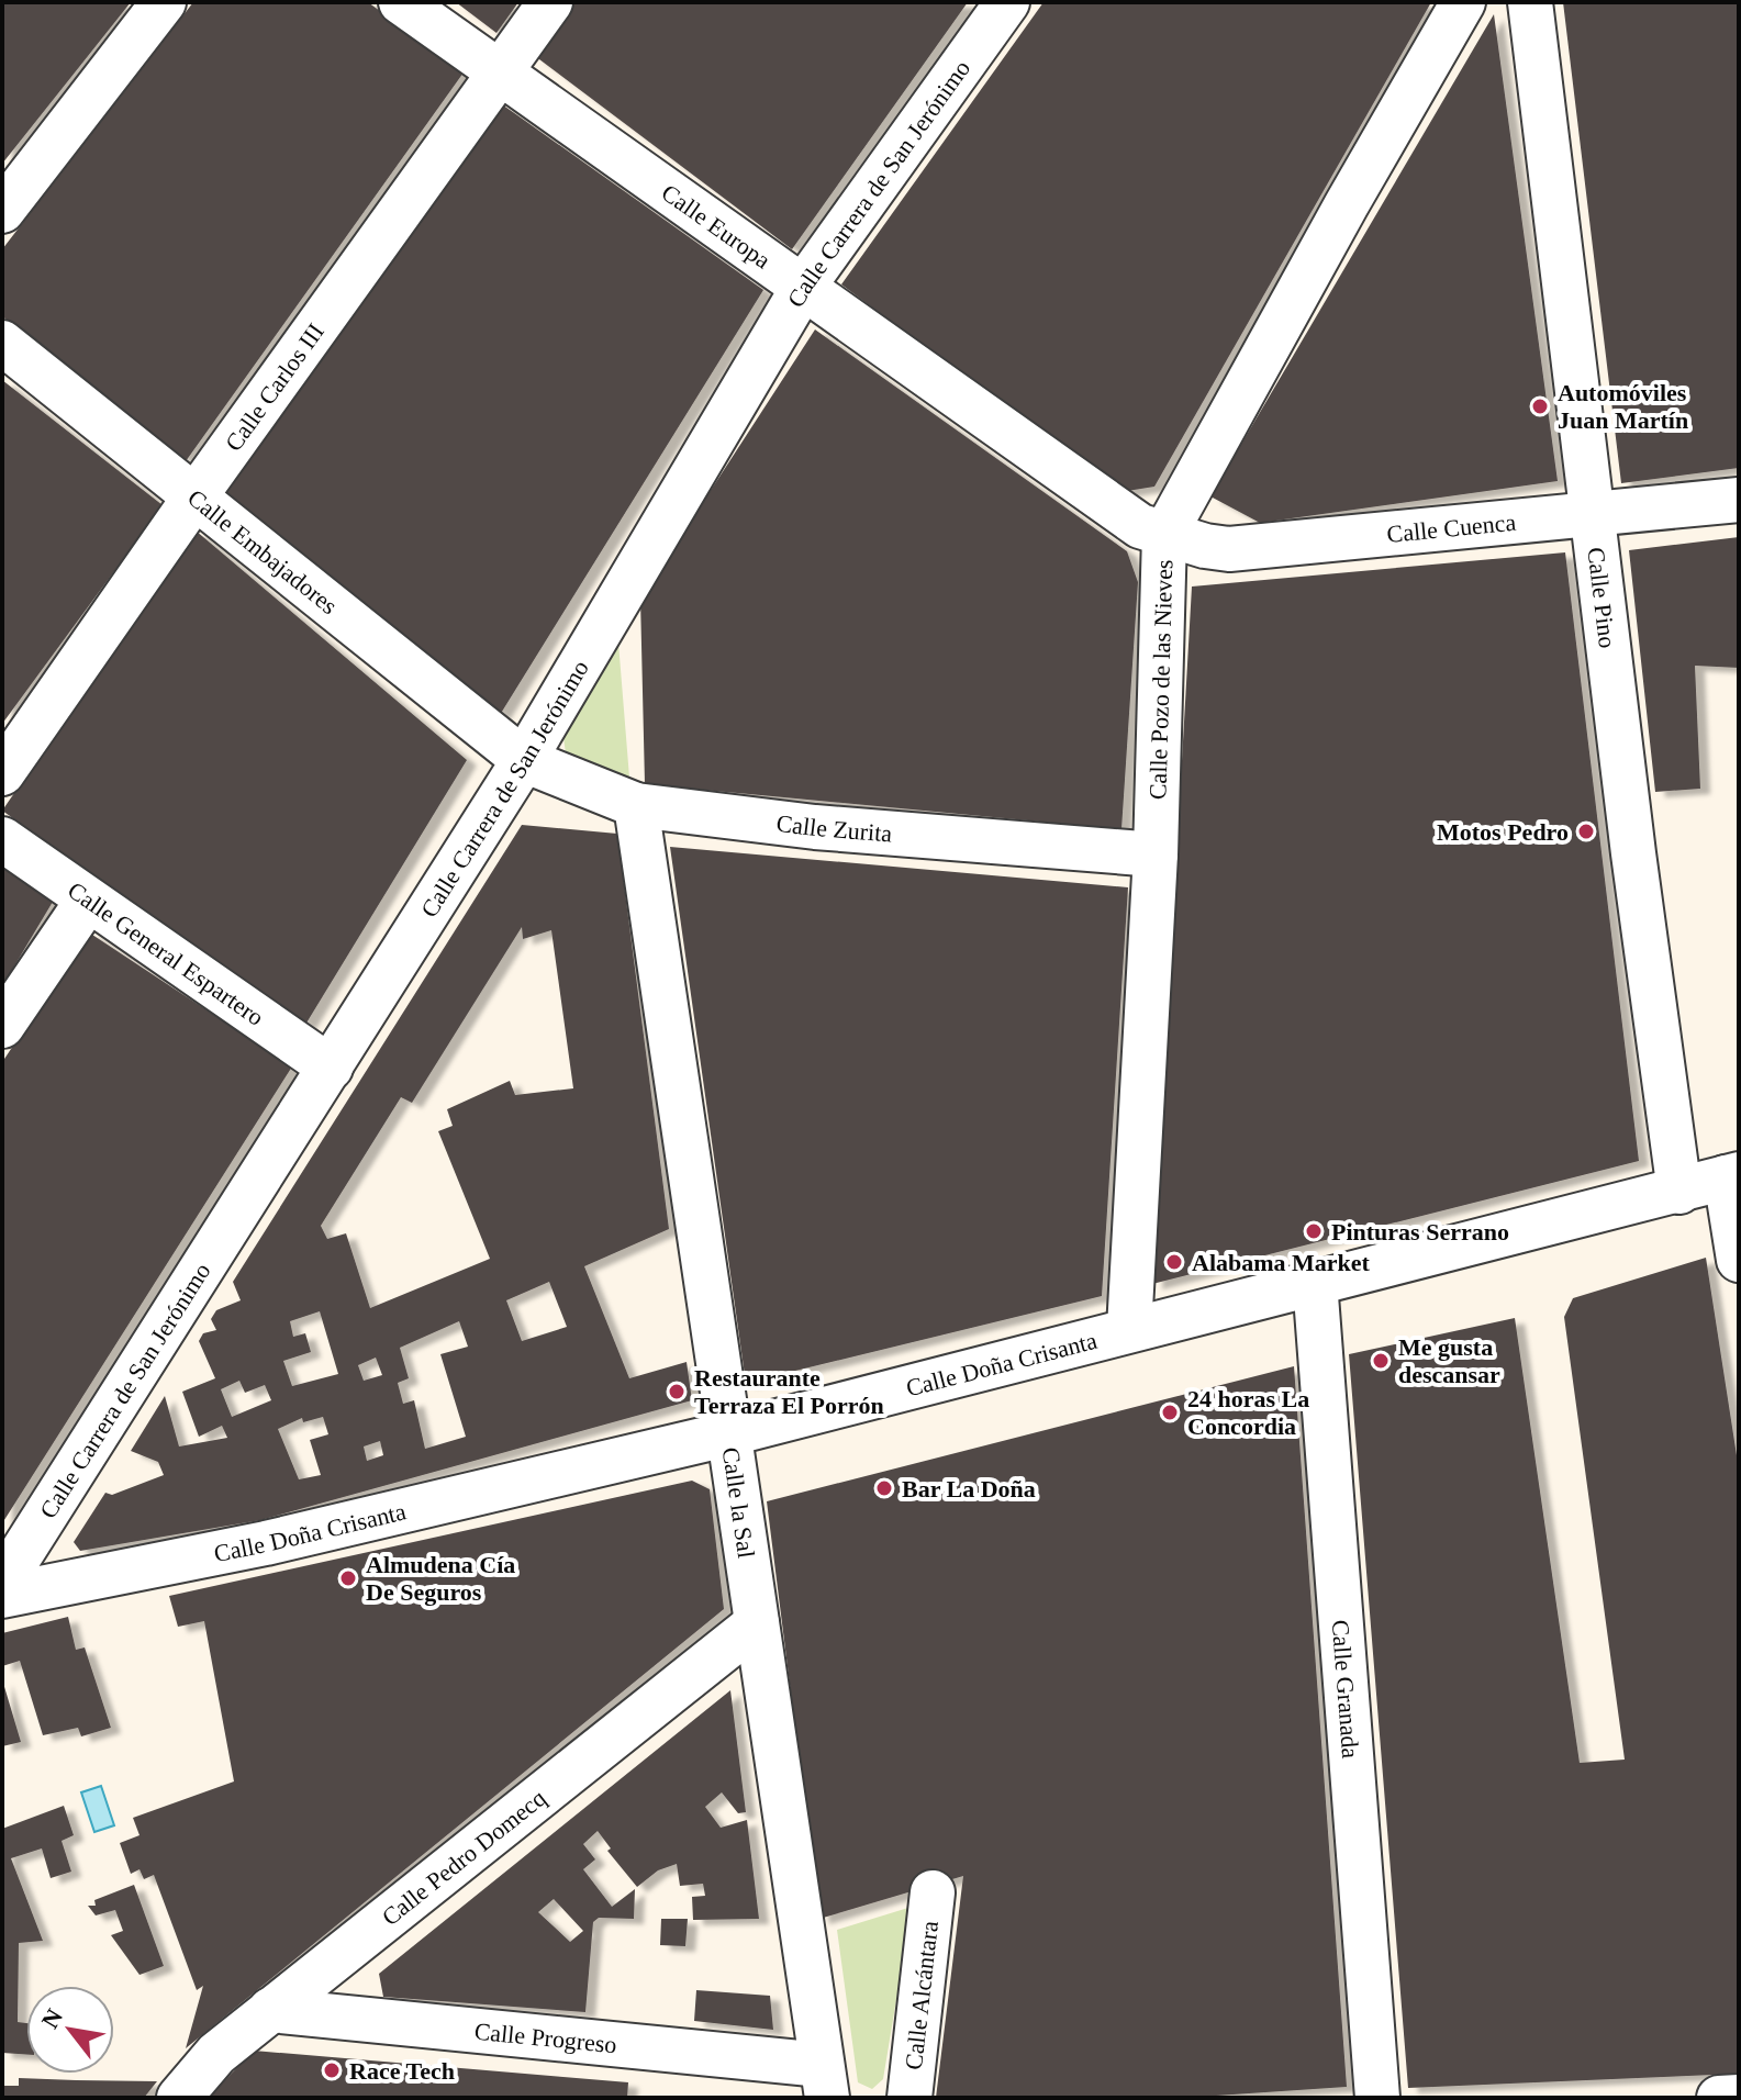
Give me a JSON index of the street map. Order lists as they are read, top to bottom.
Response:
{
  "streets": {
    "street": [
      "Calle Carrera de San Jerónimo",
      "Calle Europa",
      "Calle Carlos III",
      "Calle Cuenca",
      "Calle Embajadores",
      "Calle Pino",
      "Calle Pozo de las Nieves",
      "Calle Zurita",
      "Calle General Espartero",
      "Calle Doña Crisanta",
      "Calle la Sal",
      "Calle Granada",
      "Calle Pedro Domecq",
      "Calle Alcántara",
      "Calle Progreso"
    ]
  },
  "crossings": [
    ["Calle Carrera de San Jerónimo", "Calle Europa"],
    ["Calle Carrera de San Jerónimo", "Calle Embajadores"],
    ["Calle Carrera de San Jerónimo", "Calle Zurita"],
    ["Calle Carrera de San Jerónimo", "Calle General Espartero"],
    ["Calle Europa", "Calle Carlos III"],
    ["Calle Europa", "Calle Cuenca"],
    ["Calle Europa", "Calle Pozo de las Nieves"],
    ["Calle Carlos III", "Calle Embajadores"],
    ["Calle Cuenca", "Calle Pino"],
    ["Calle Cuenca", "Calle Pozo de las Nieves"],
    ["Calle Embajadores", "Calle Zurita"],
    ["Calle Pino", "Calle Doña Crisanta"],
    ["Calle Pozo de las Nieves", "Calle Zurita"],
    ["Calle Pozo de las Nieves", "Calle Doña Crisanta"],
    ["Calle Zurita", "Calle la Sal"],
    ["Calle Doña Crisanta", "Calle la Sal"],
    ["Calle Doña Crisanta", "Calle Granada"],
    ["Calle la Sal", "Calle Pedro Domecq"],
    ["Calle la Sal", "Calle Progreso"],
    ["Calle Pedro Domecq", "Calle Progreso"]
  ],
  "places": [
    "Automóviles Juan Martín",
    "Motos Pedro",
    "Pinturas Serrano",
    "Alabama Market",
    "Me gusta descansar",
    "Restaurante Terraza El Porrón",
    "24 horas La Concordia",
    "Bar La Doña",
    "Almudena Cía De Seguros",
    "Race Tech"
  ],
  "north": "top left"
}
